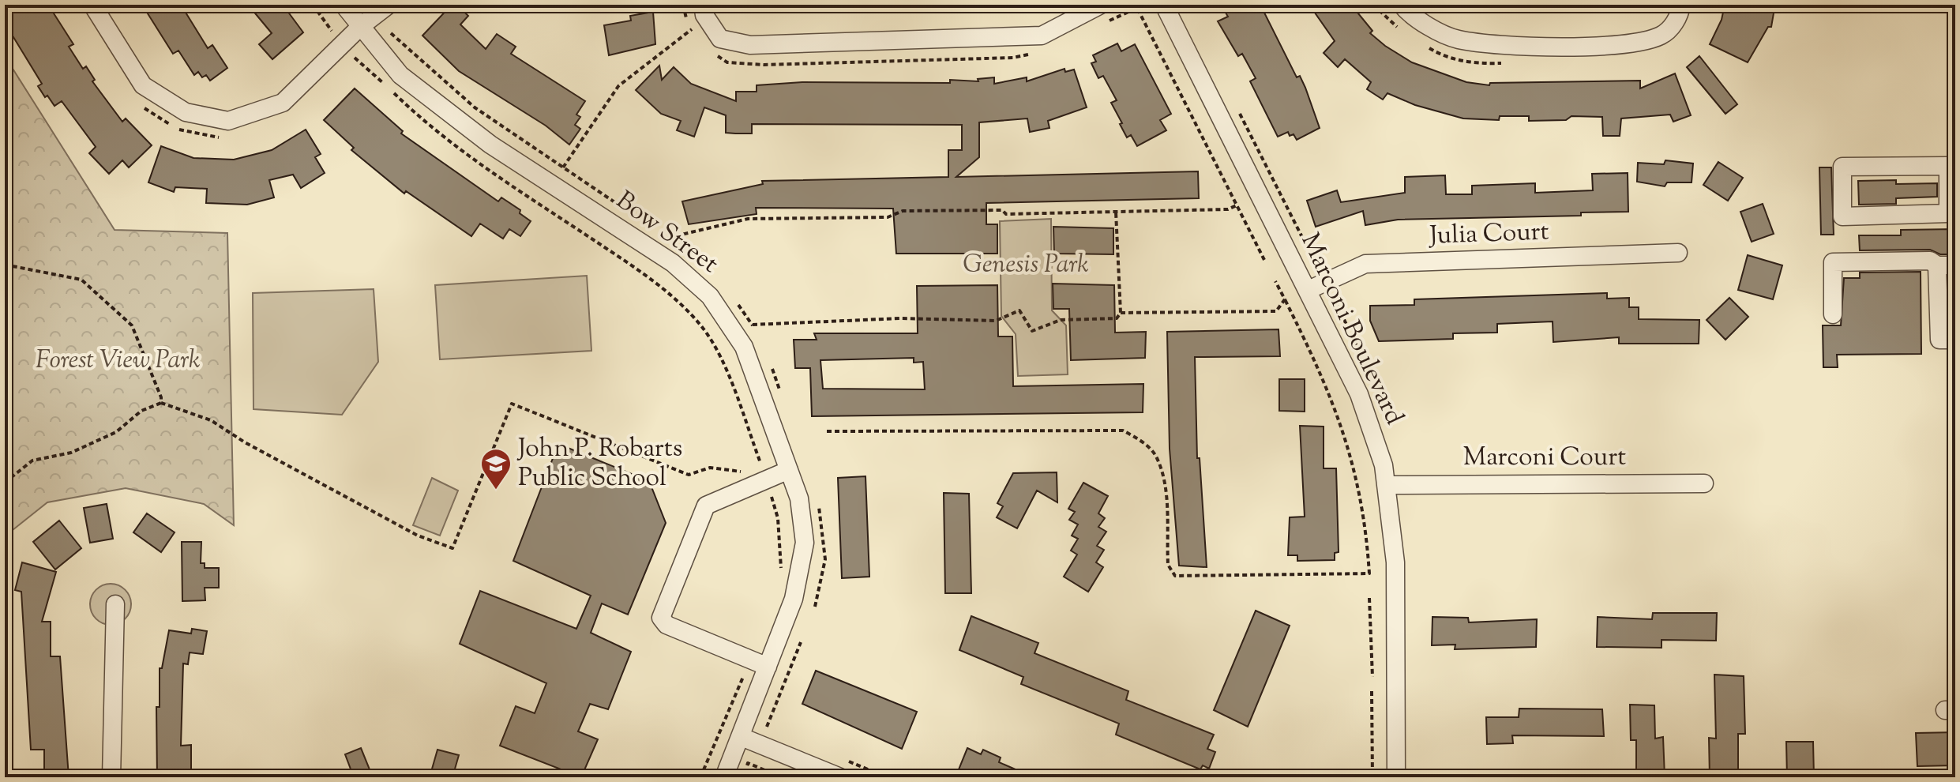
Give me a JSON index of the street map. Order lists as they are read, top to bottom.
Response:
{
  "streets": {
    "street": [
      "Bow Street",
      "Julia Court",
      "Marconi Boulevard",
      "Marconi Court"
    ]
  },
  "crossings": [
    ["Julia Court", "Marconi Boulevard"],
    ["Marconi Boulevard", "Marconi Court"]
  ],
  "parks": ["Genesis Park", "Forest View Park"],
  "places": {
    "school or university": ["John P. Robarts Public School"]
  }
}
